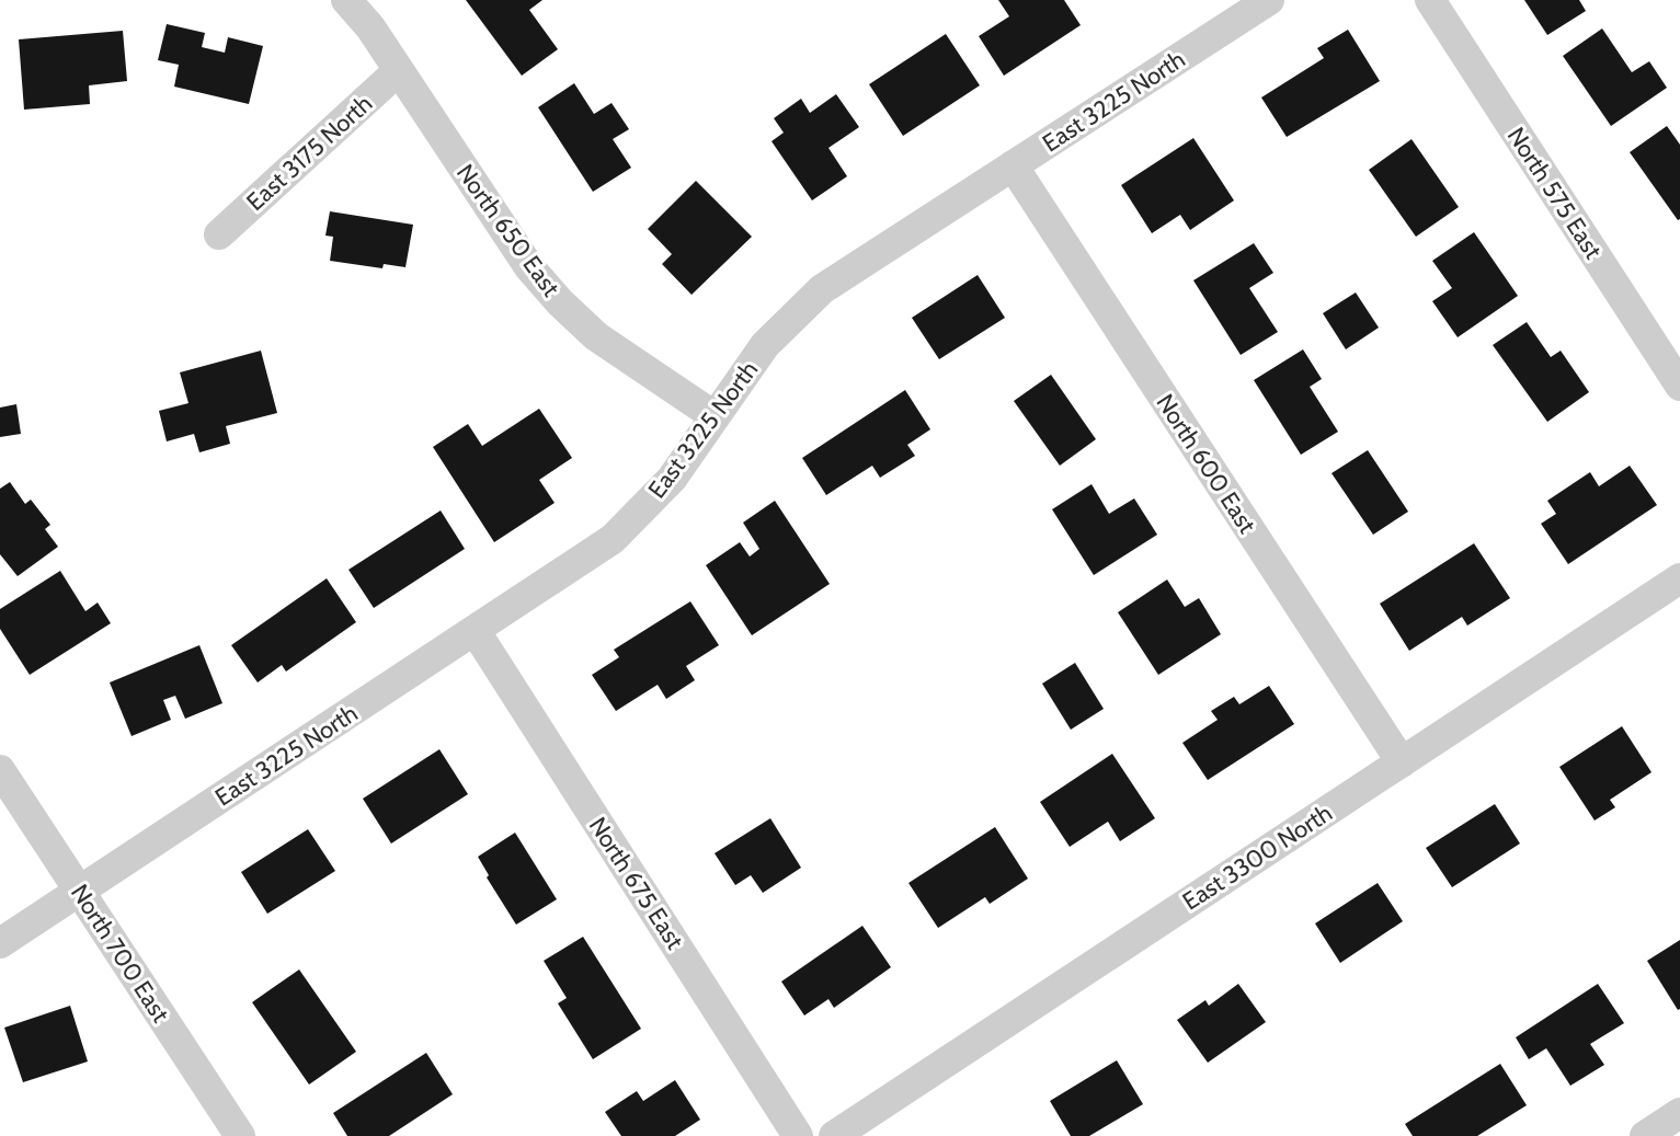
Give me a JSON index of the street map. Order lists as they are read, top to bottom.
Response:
{
  "streets": {
    "street": [
      "East 3225 North",
      "East 3175 North",
      "North 575 East",
      "North 650 East",
      "North 600 East",
      "East 3300 North",
      "North 675 East",
      "North 700 East"
    ]
  },
  "crossings": [
    ["East 3225 North", "North 650 East"],
    ["East 3225 North", "North 600 East"],
    ["East 3225 North", "North 675 East"],
    ["East 3225 North", "North 700 East"],
    ["East 3175 North", "North 650 East"],
    ["North 600 East", "East 3300 North"]
  ]
}
